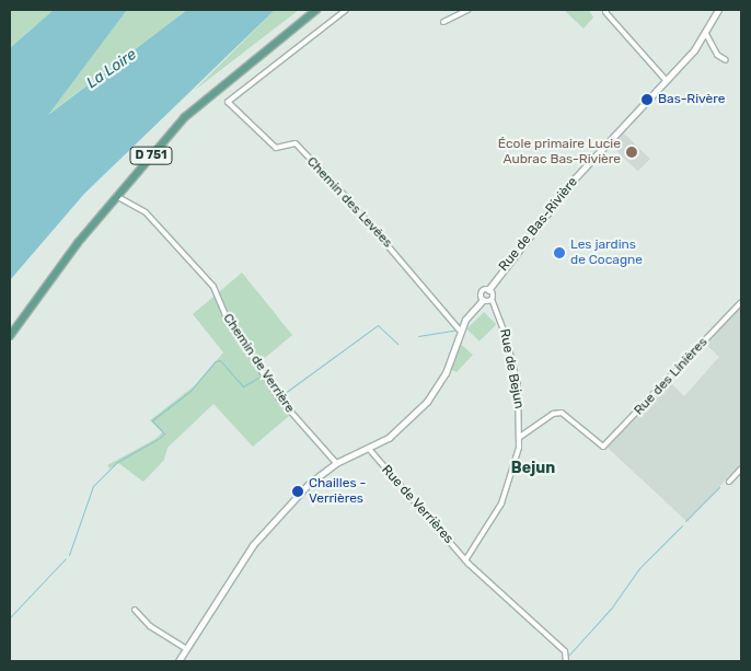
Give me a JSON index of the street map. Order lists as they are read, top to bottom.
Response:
{
  "streets": {
    "main road": ["D 751"],
    "street": [
      "Chemin des Levées",
      "Rue de Bas-Rivière",
      "Chemin de Verrière",
      "Rue de Bejun",
      "Rue des Linières",
      "Rue de Verrières"
    ]
  },
  "crossings": [
    ["D 751", "Chemin de Verrière"],
    ["Rue de Bejun", "Rue des Linières"],
    ["Rue de Bejun", "Rue de Verrières"]
  ],
  "districts": ["Bejun"],
  "water": ["La Loire"],
  "places": [
    "Bas-Rivère",
    "École primaire Lucie Aubrac Bas-Rivière",
    "Les jardins de Cocagne",
    "Chailles - Verrières"
  ]
}
